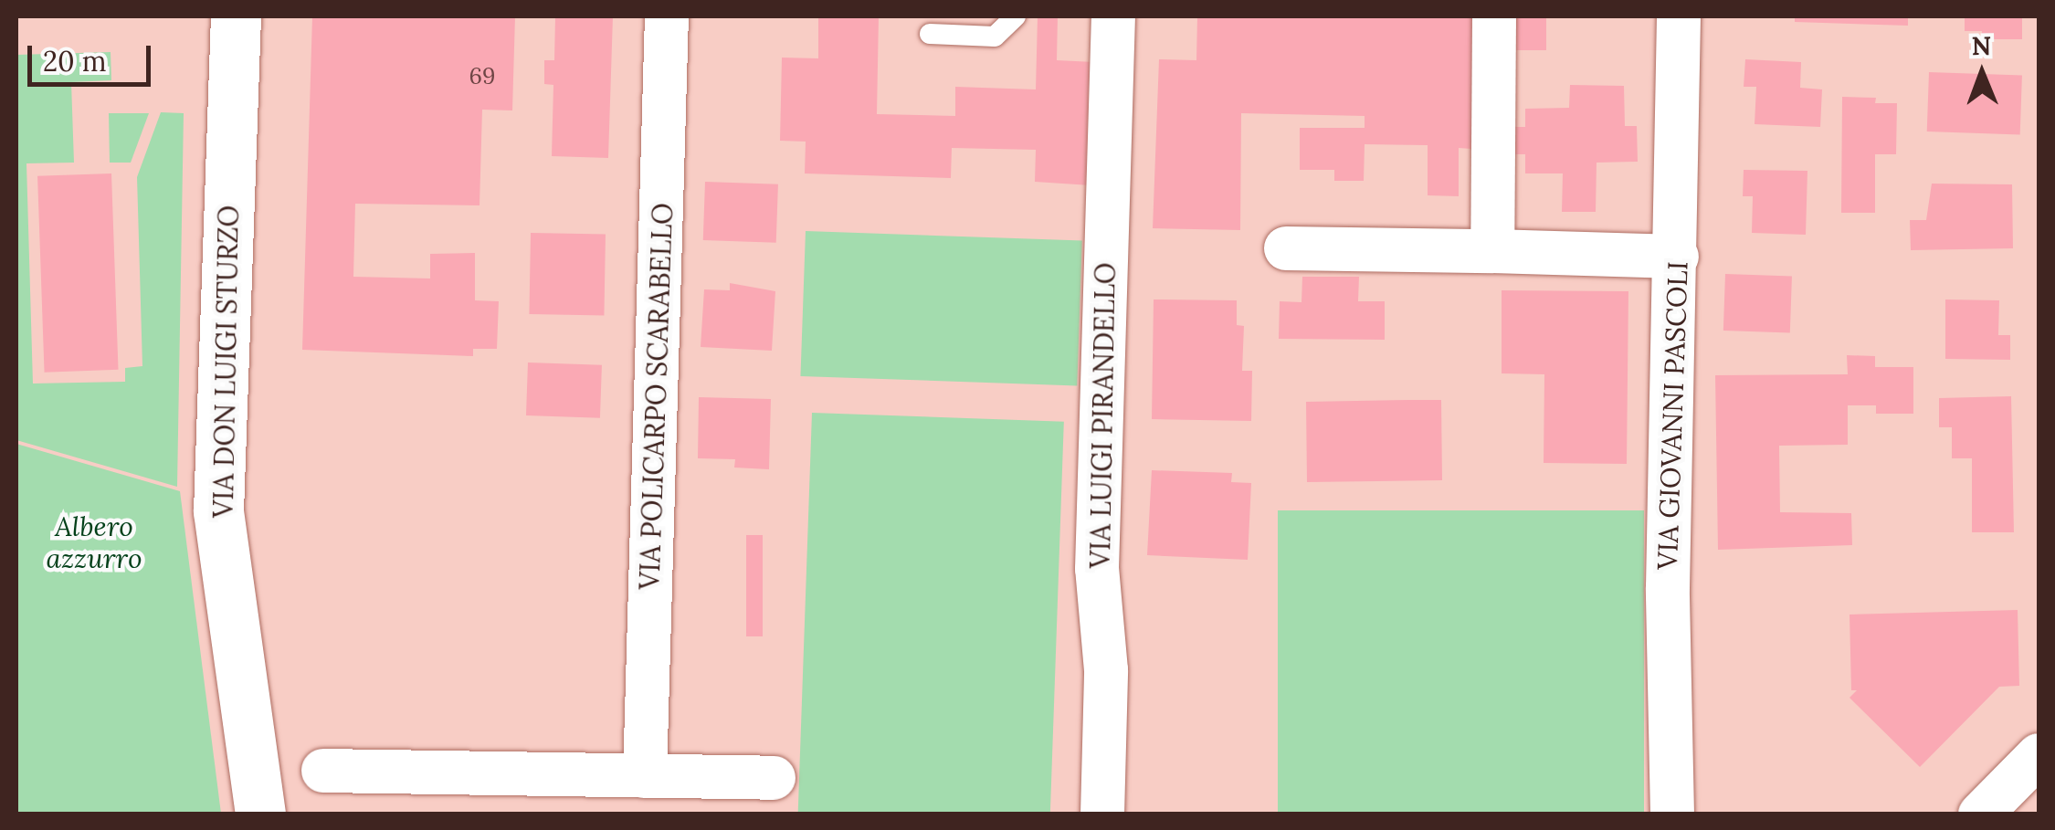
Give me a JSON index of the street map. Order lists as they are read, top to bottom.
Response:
{
  "streets": {
    "street": [
      "VIA DON LUIGI STURZO",
      "VIA POLICARPO SCARABELLO",
      "VIA LUIGI PIRANDELLO",
      "VIA GIOVANNI PASCOLI"
    ]
  },
  "parks": ["Albero azzurro"],
  "house_numbers": ["69"],
  "scale_bar": "20 m",
  "north": "top"
}
